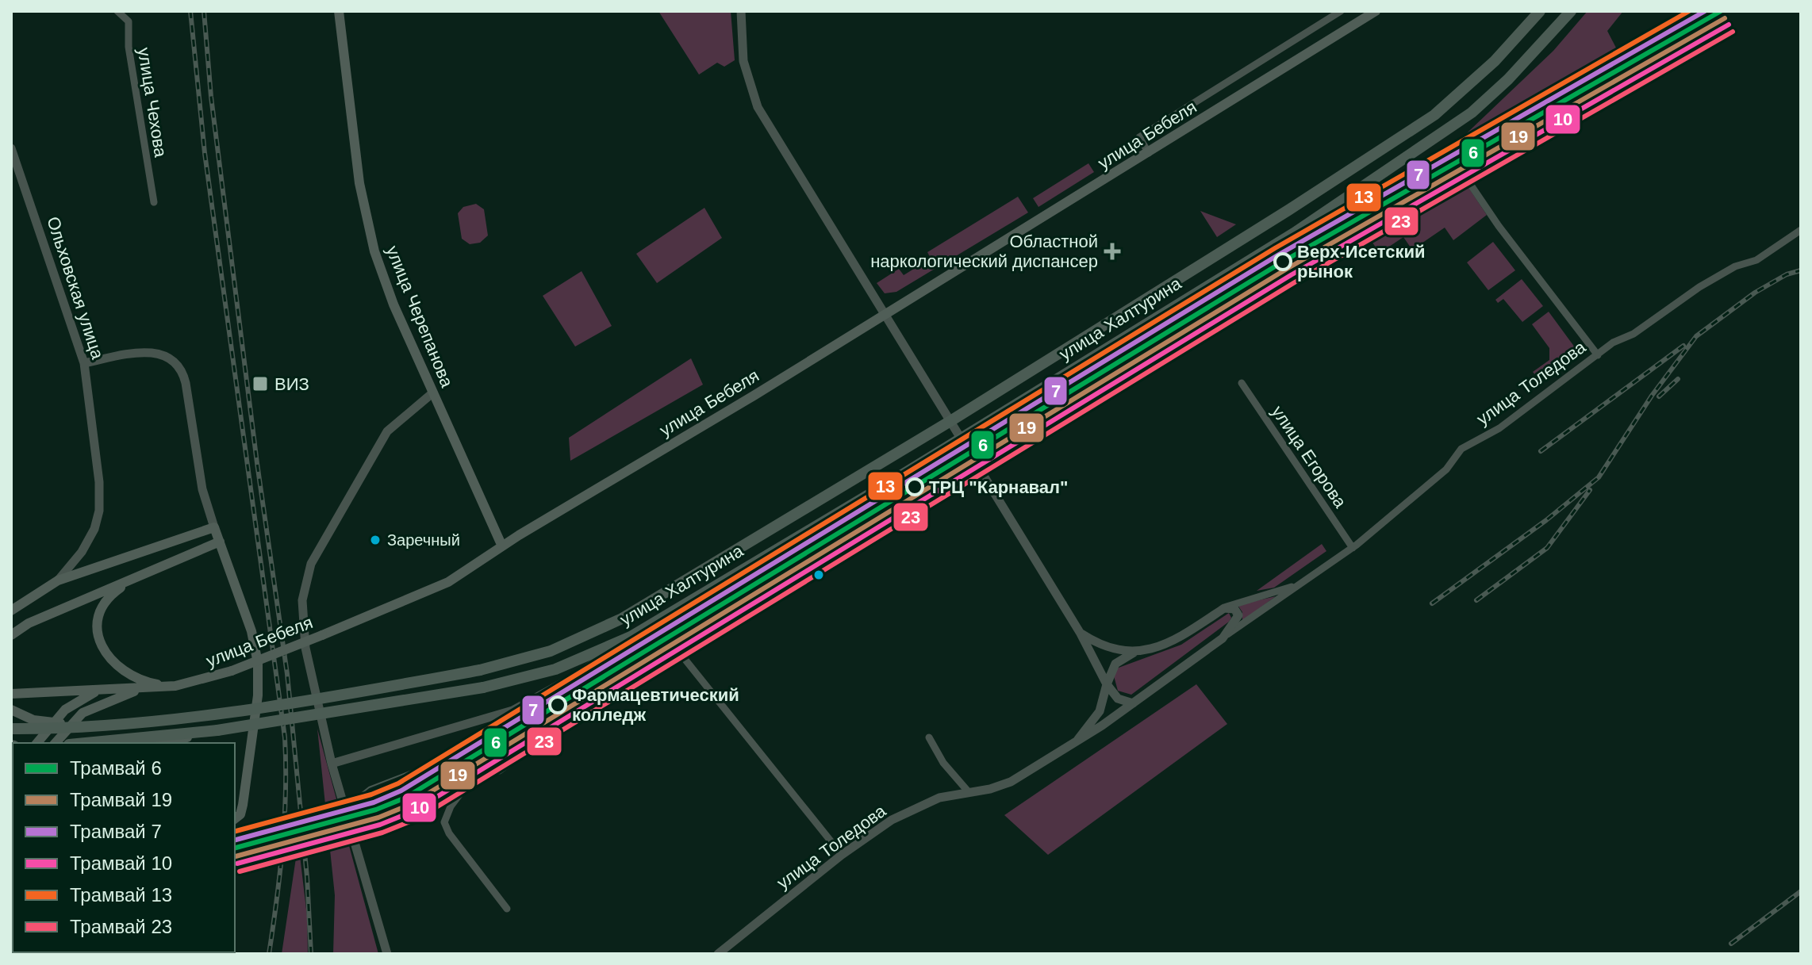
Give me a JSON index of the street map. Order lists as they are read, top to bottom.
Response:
{
  "streets": {
    "main road": ["улица Бебеля", "улица Черепанова", "улица Халтурина"],
    "street": [
      "улица Чехова",
      "Ольховская улица",
      "улица Толедова",
      "улица Егорова"
    ]
  },
  "crossings": [
    ["улица Бебеля", "улица Черепанова"],
    ["улица Толедова", "улица Егорова"]
  ],
  "places": {
    "health": ["Областной наркологический диспансер"],
    "other": [
      "Верх-Исетский рынок",
      "ТРЦ \"Карнавал\"",
      "Заречный",
      "Фармацевтический колледж"
    ],
    "transit": ["ВИЗ"]
  },
  "lines": [
    "tram line 6",
    "tram line 7",
    "tram line 13",
    "tram line 19",
    "tram line 10",
    "tram line 23"
  ],
  "legend": [
    "Трамвай 6",
    "Трамвай 19",
    "Трамвай 7",
    "Трамвай 10",
    "Трамвай 13",
    "Трамвай 23"
  ]
}
